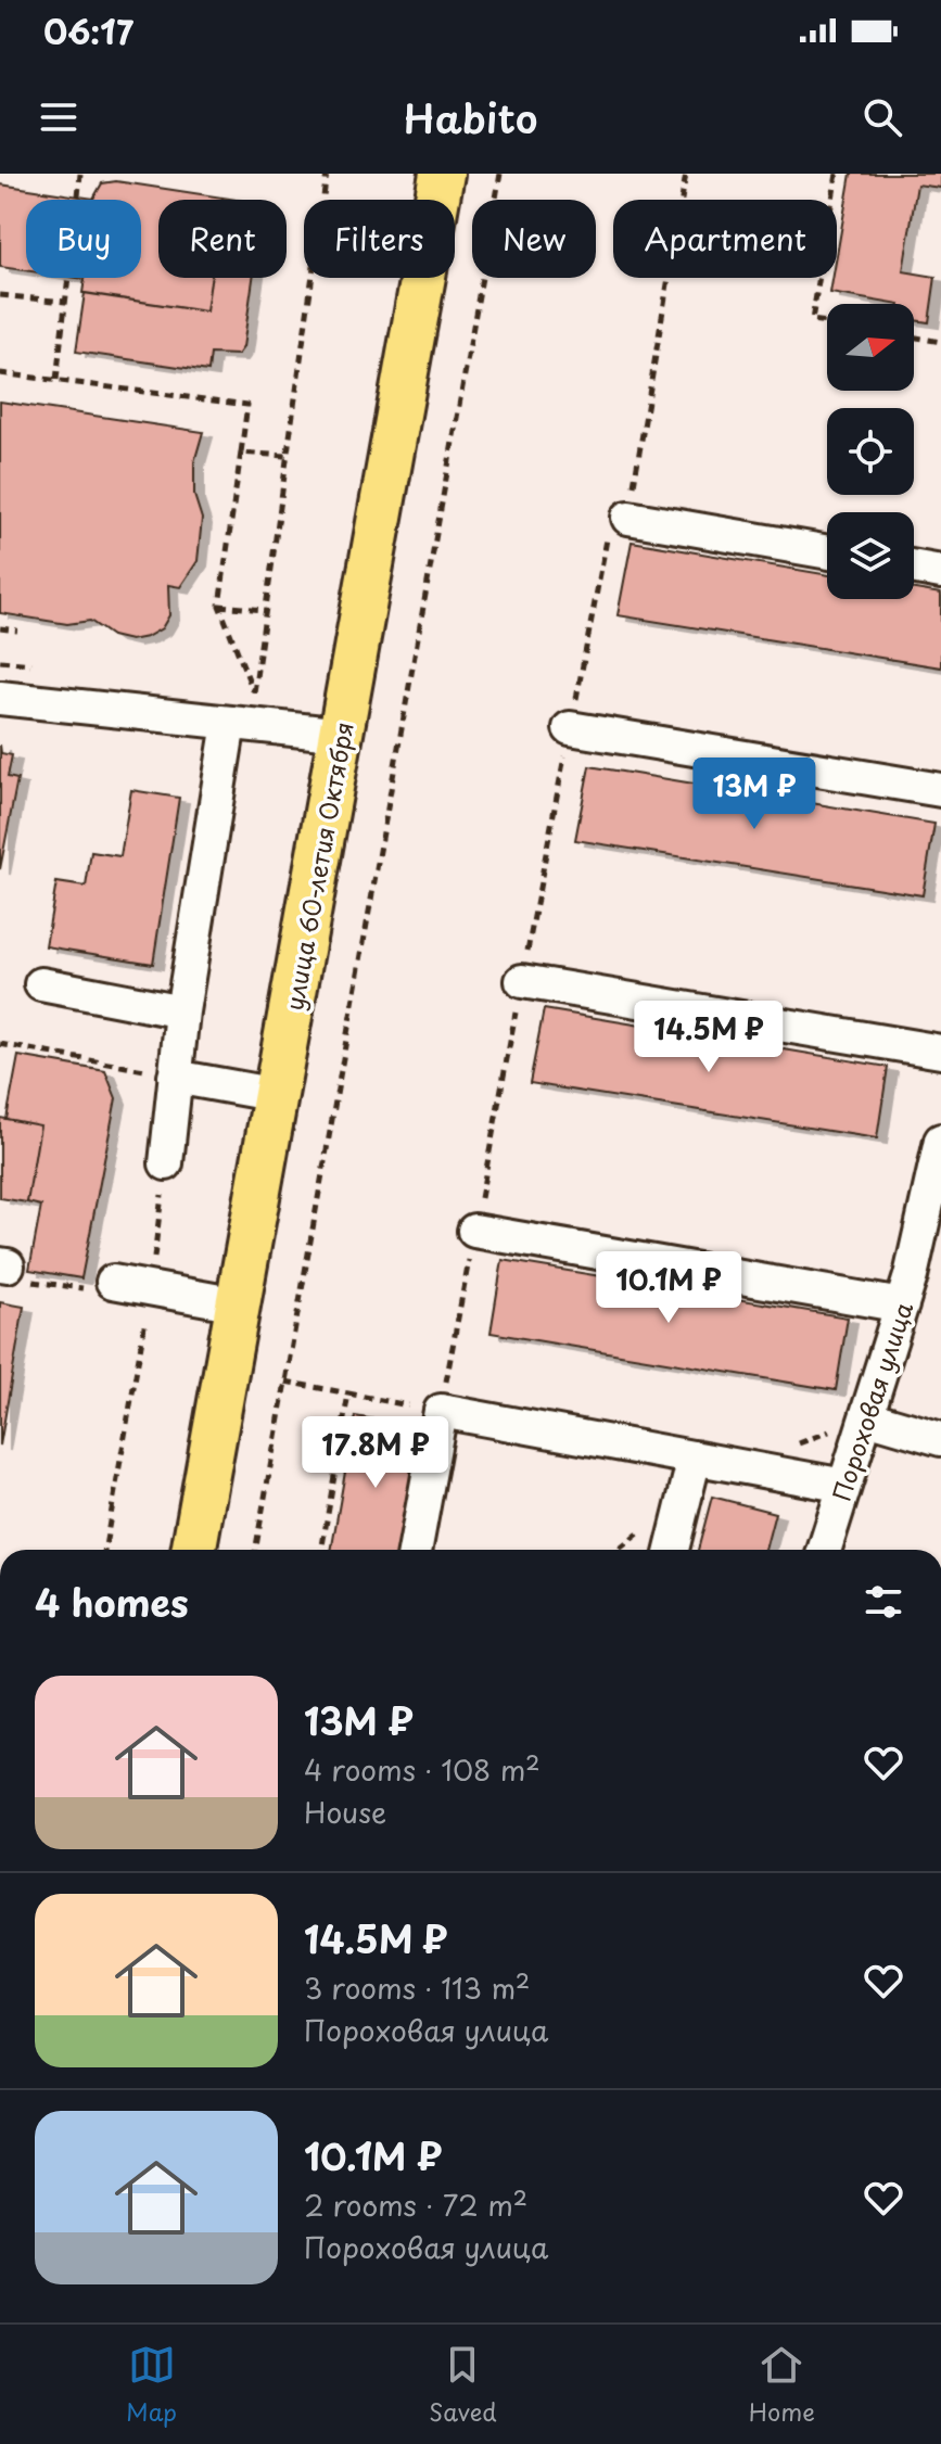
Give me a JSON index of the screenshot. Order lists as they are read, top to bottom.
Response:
{
  "streets": {
    "main road": ["улица 60-летия Октября"],
    "street": ["Пороховая улица"]
  },
  "north": "right",
  "page": {
    "status": "06:17",
    "header": "Habito",
    "chip": [
      "Buy",
      "Rent",
      "Filters",
      "New",
      "Apartment"
    ],
    "price": [
      "13M ₽",
      "14.5M ₽",
      "10.1M ₽",
      "17.8M ₽"
    ],
    "heading": "4 homes",
    "list": [
      {
        "name": "13M ₽",
        "note": "4 rooms · 108 m² · House"
      },
      {
        "name": "14.5M ₽",
        "note": "3 rooms · 113 m² · Пороховая улица"
      },
      {
        "name": "10.1M ₽",
        "note": "2 rooms · 72 m² · Пороховая улица"
      }
    ],
    "tabs": ["Map", "Saved", "Home"]
  }
}
